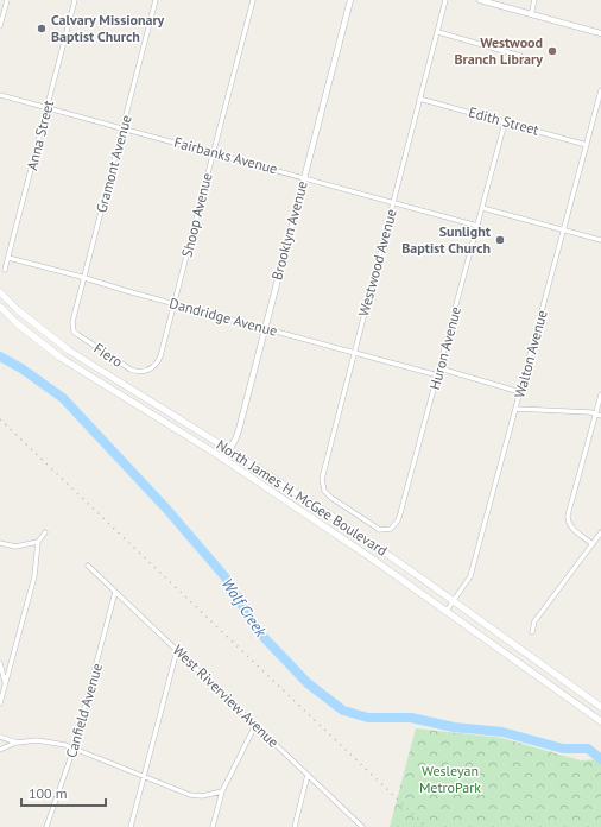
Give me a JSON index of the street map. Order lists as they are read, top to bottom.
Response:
{
  "streets": {
    "main road": ["North James H. McGee Boulevard"],
    "street": [
      "Edith Street",
      "Anna Street",
      "Fairbanks Avenue",
      "Gramont Avenue",
      "Shoop Avenue",
      "Brooklyn Avenue",
      "Westwood Avenue",
      "Dandridge Avenue",
      "Huron Avenue",
      "Walton Avenue",
      "Fiero",
      "West Riverview Avenue",
      "Canfield Avenue"
    ]
  },
  "crossings": [
    ["Edith Street", "Westwood Avenue"],
    ["Edith Street", "Huron Avenue"],
    ["Edith Street", "Walton Avenue"],
    ["Anna Street", "Fairbanks Avenue"],
    ["Anna Street", "Dandridge Avenue"],
    ["Fairbanks Avenue", "Gramont Avenue"],
    ["Fairbanks Avenue", "Shoop Avenue"],
    ["Fairbanks Avenue", "Brooklyn Avenue"],
    ["Fairbanks Avenue", "Westwood Avenue"],
    ["Fairbanks Avenue", "Huron Avenue"],
    ["Gramont Avenue", "Dandridge Avenue"],
    ["Gramont Avenue", "Fiero"],
    ["Shoop Avenue", "Dandridge Avenue"],
    ["Shoop Avenue", "Fiero"],
    ["Brooklyn Avenue", "Dandridge Avenue"],
    ["Brooklyn Avenue", "North James H. McGee Boulevard"],
    ["Westwood Avenue", "Dandridge Avenue"],
    ["Westwood Avenue", "Huron Avenue"],
    ["Dandridge Avenue", "Huron Avenue"],
    ["Walton Avenue", "North James H. McGee Boulevard"],
    ["West Riverview Avenue", "Canfield Avenue"]
  ],
  "water": ["Wolf Creek"],
  "parks": ["Wesleyan MetroPark"],
  "places": ["Calvary Missionary Baptist Church", "Westwood Branch Library", "Sunlight Baptist Church"],
  "scale_bar": "100 m"
}
